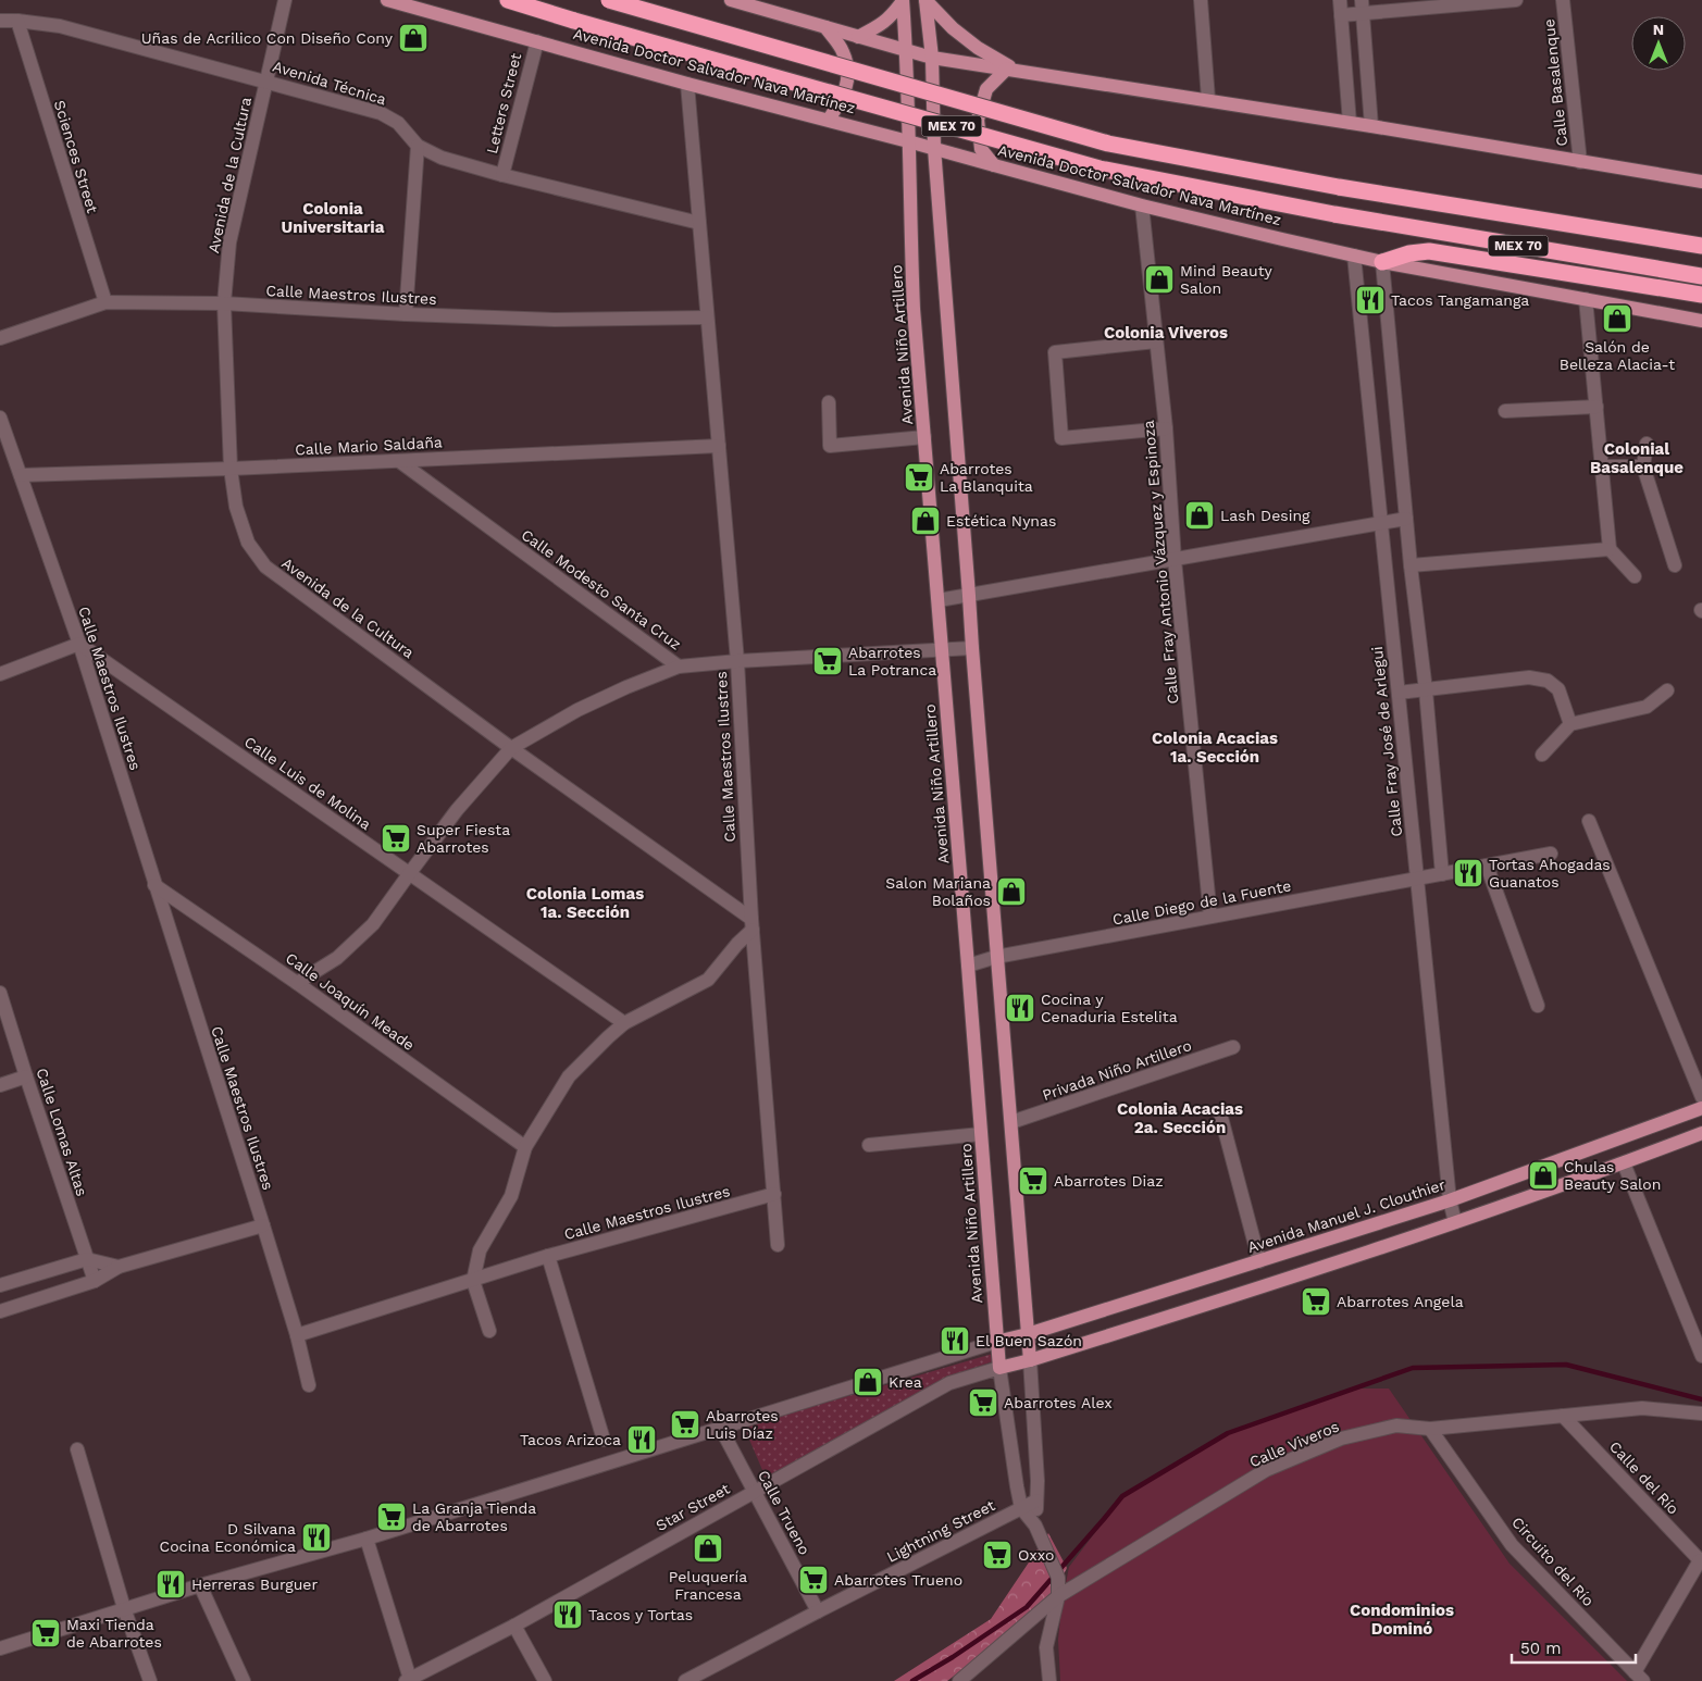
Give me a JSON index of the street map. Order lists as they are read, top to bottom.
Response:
{
  "streets": {
    "highway": ["Avenida Doctor Salvador Nava Martínez", "MEX 70"],
    "main road": ["Avenida Niño Artillero", "Avenida Manuel J. Clouthier"],
    "street": [
      "Avenida Técnica",
      "Calle Basalenque",
      "Letters Street",
      "Sciences Street",
      "Avenida de la Cultura",
      "Calle Maestros Ilustres",
      "Calle Mario Saldaña",
      "Calle Fray Antonio Vázquez y Espinoza",
      "Calle Modesto Santa Cruz",
      "Calle Fray José de Arlegui",
      "Calle Luis de Molina",
      "Calle Diego de la Fuente",
      "Calle Joaquín Meade",
      "Privada Niño Artillero",
      "Calle Lomas Altas",
      "Calle Viveros",
      "Calle del Río",
      "Star Street",
      "Calle Trueno",
      "Lightning Street",
      "Circuito del Río"
    ]
  },
  "crossings": [
    ["Avenida Doctor Salvador Nava Martínez", "Letters Street"],
    ["Avenida Doctor Salvador Nava Martínez", "Calle Maestros Ilustres"],
    ["Avenida Doctor Salvador Nava Martínez", "Avenida Niño Artillero"],
    ["Avenida Doctor Salvador Nava Martínez", "Calle Fray Antonio Vázquez y Espinoza"],
    ["Avenida Doctor Salvador Nava Martínez", "Calle Fray José de Arlegui"],
    ["Avenida Técnica", "Letters Street"],
    ["Avenida Técnica", "Sciences Street"],
    ["Avenida Técnica", "Avenida de la Cultura"],
    ["Avenida Técnica", "Calle Maestros Ilustres"],
    ["Sciences Street", "Calle Maestros Ilustres"],
    ["Avenida de la Cultura", "Calle Maestros Ilustres"],
    ["Avenida de la Cultura", "Calle Mario Saldaña"],
    ["Calle Maestros Ilustres", "Calle Mario Saldaña"],
    ["Calle Maestros Ilustres", "Calle Modesto Santa Cruz"],
    ["Calle Maestros Ilustres", "Calle Luis de Molina"],
    ["Calle Maestros Ilustres", "Calle Joaquín Meade"],
    ["Avenida Niño Artillero", "Calle Modesto Santa Cruz"],
    ["Avenida Niño Artillero", "Calle Diego de la Fuente"],
    ["Avenida Niño Artillero", "Privada Niño Artillero"],
    ["Avenida Niño Artillero", "Avenida Manuel J. Clouthier"],
    ["Avenida Niño Artillero", "Calle Viveros"],
    ["Avenida Niño Artillero", "Star Street"],
    ["Avenida Niño Artillero", "Lightning Street"],
    ["Calle Mario Saldaña", "Calle Modesto Santa Cruz"],
    ["Calle Fray Antonio Vázquez y Espinoza", "Calle Diego de la Fuente"],
    ["Calle Fray José de Arlegui", "Calle Diego de la Fuente"],
    ["Calle Fray José de Arlegui", "Avenida Manuel J. Clouthier"],
    ["Calle Viveros", "Calle del Río"],
    ["Calle Viveros", "Circuito del Río"],
    ["Star Street", "Calle Trueno"],
    ["Calle Trueno", "Lightning Street"]
  ],
  "districts": [
    "Colonia Universitaria",
    "Colonia Viveros",
    "Colonial Basalenque",
    "Colonia Acacias 1a. Sección",
    "Colonia Lomas 1a. Sección",
    "Colonia Acacias 2a. Sección",
    "Condominios Dominó"
  ],
  "places": {
    "shop": [
      "Uñas de Acrilico Con Diseño Cony",
      "Mind Beauty Salon",
      "Salón de Belleza Alacia-t",
      "Lash Desing",
      "Estética Nynas",
      "Salon Mariana Bolaños",
      "Chulas Beauty Salon",
      "Krea",
      "Peluquería Francesa"
    ],
    "restaurant": [
      "Tacos Tangamanga",
      "Tortas Ahogadas Guanatos",
      "Cocina y Cenaduria Estelita",
      "El Buen Sazón",
      "Tacos Arizoca",
      "D Silvana Cocina Económica",
      "Herreras Burguer",
      "Tacos y Tortas"
    ],
    "supermarket": [
      "Abarrotes La Blanquita",
      "Abarrotes La Potranca",
      "Super Fiesta Abarrotes",
      "Abarrotes Diaz",
      "Abarrotes Angela",
      "Abarrotes Alex",
      "Abarrotes Luis Díaz",
      "La Granja Tienda de Abarrotes",
      "Oxxo",
      "Abarrotes Trueno",
      "Maxi Tienda de Abarrotes"
    ]
  },
  "scale_bar": "50 m",
  "north": "top"
}
